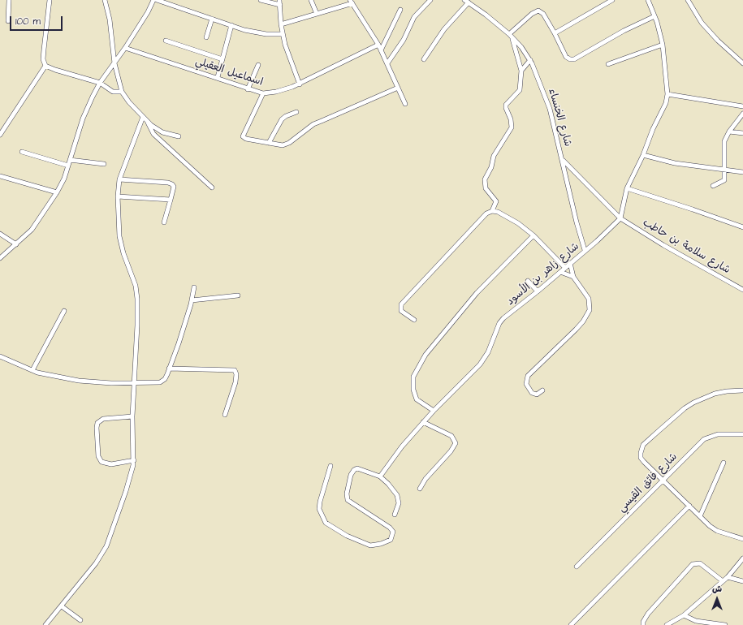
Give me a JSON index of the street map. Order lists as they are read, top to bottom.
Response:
{
  "streets": {
    "street": [
      "اسماعيل العقيلي",
      "شارع الخنساء",
      "شارع سلامة بن حاطب",
      "شارع زاهر بن الأسود",
      "شارع فائق القيسي"
    ]
  },
  "crossings": [
    ["شارع الخنساء", "شارع سلامة بن حاطب"],
    ["شارع الخنساء", "شارع زاهر بن الأسود"],
    ["شارع سلامة بن حاطب", "شارع زاهر بن الأسود"]
  ],
  "scale_bar": "100 m",
  "north": "top"
}
